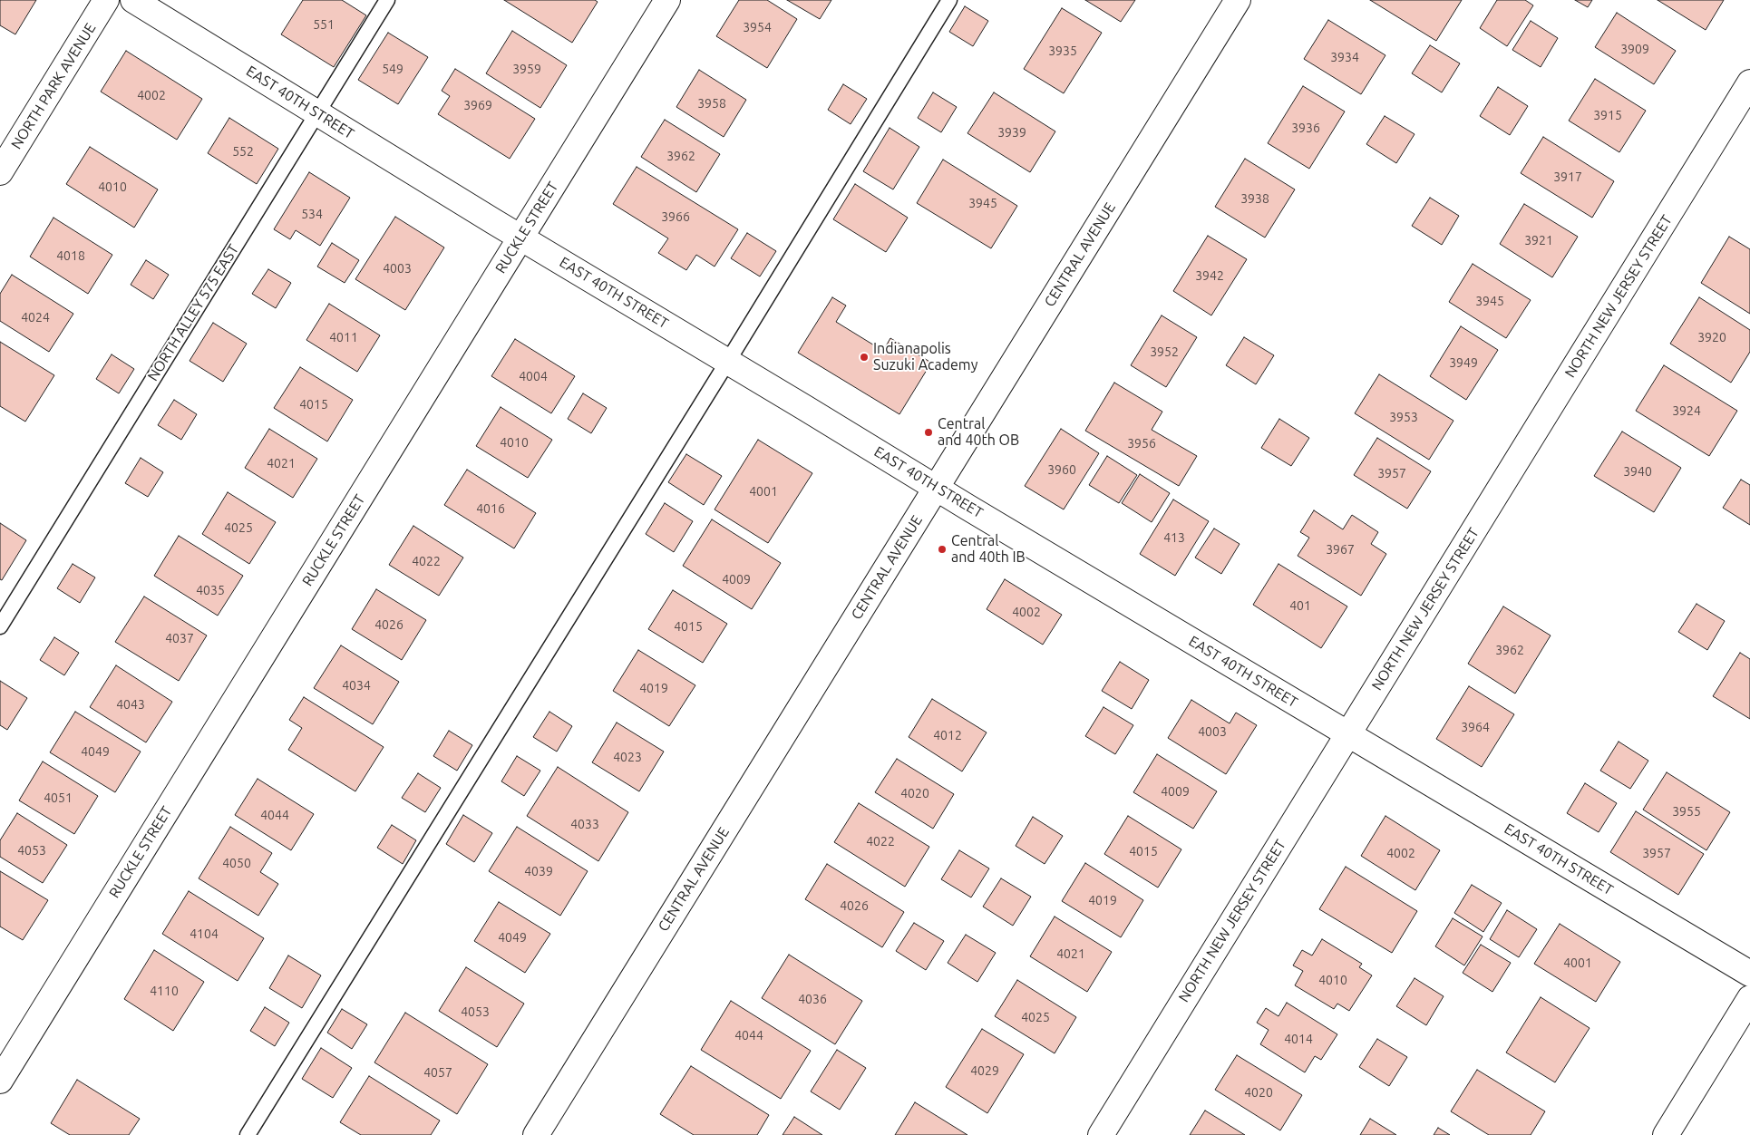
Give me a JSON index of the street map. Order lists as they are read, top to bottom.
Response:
{
  "streets": {
    "street": [
      "NORTH PARK AVENUE",
      "EAST 40TH STREET",
      "RUCKLE STREET",
      "CENTRAL AVENUE",
      "NORTH NEW JERSEY STREET"
    ],
    "lane": ["NORTH ALLEY 575 EAST"]
  },
  "crossings": [
    ["EAST 40TH STREET", "RUCKLE STREET"],
    ["EAST 40TH STREET", "CENTRAL AVENUE"],
    ["EAST 40TH STREET", "NORTH NEW JERSEY STREET"],
    ["EAST 40TH STREET", "NORTH ALLEY 575 EAST"]
  ],
  "places": ["Indianapolis Suzuki Academy", "Central and 40th OB", "Central and 40th IB"],
  "house_numbers": [
    "551",
    "3954",
    "3909",
    "3935",
    "3934",
    "549",
    "3959",
    "4002",
    "3958",
    "3969",
    "3915",
    "3936",
    "3939",
    "552",
    "3962",
    "3917",
    "4010",
    "3938",
    "3945",
    "534",
    "3966",
    "3921",
    "4018",
    "4003",
    "3942",
    "3945",
    "4024",
    "4011",
    "3920",
    "3952",
    "3949",
    "4004",
    "4015",
    "3924",
    "3953",
    "4010",
    "3956",
    "4021",
    "3960",
    "3940",
    "3957",
    "4001",
    "4016",
    "4025",
    "413",
    "3967",
    "4022",
    "4009",
    "4035",
    "401",
    "4002",
    "4026",
    "4015",
    "4037",
    "3962",
    "4034",
    "4019",
    "4043",
    "3964",
    "4003",
    "4012",
    "4049",
    "4023",
    "4009",
    "4020",
    "4051",
    "3955",
    "4044",
    "4033",
    "4022",
    "4053",
    "4015",
    "4002",
    "3957",
    "4050",
    "4039",
    "4019",
    "4026",
    "4104",
    "4049",
    "4021",
    "4001",
    "4010",
    "4110",
    "4036",
    "4053",
    "4025",
    "4044",
    "4014",
    "4029",
    "4057",
    "4020"
  ]
}
